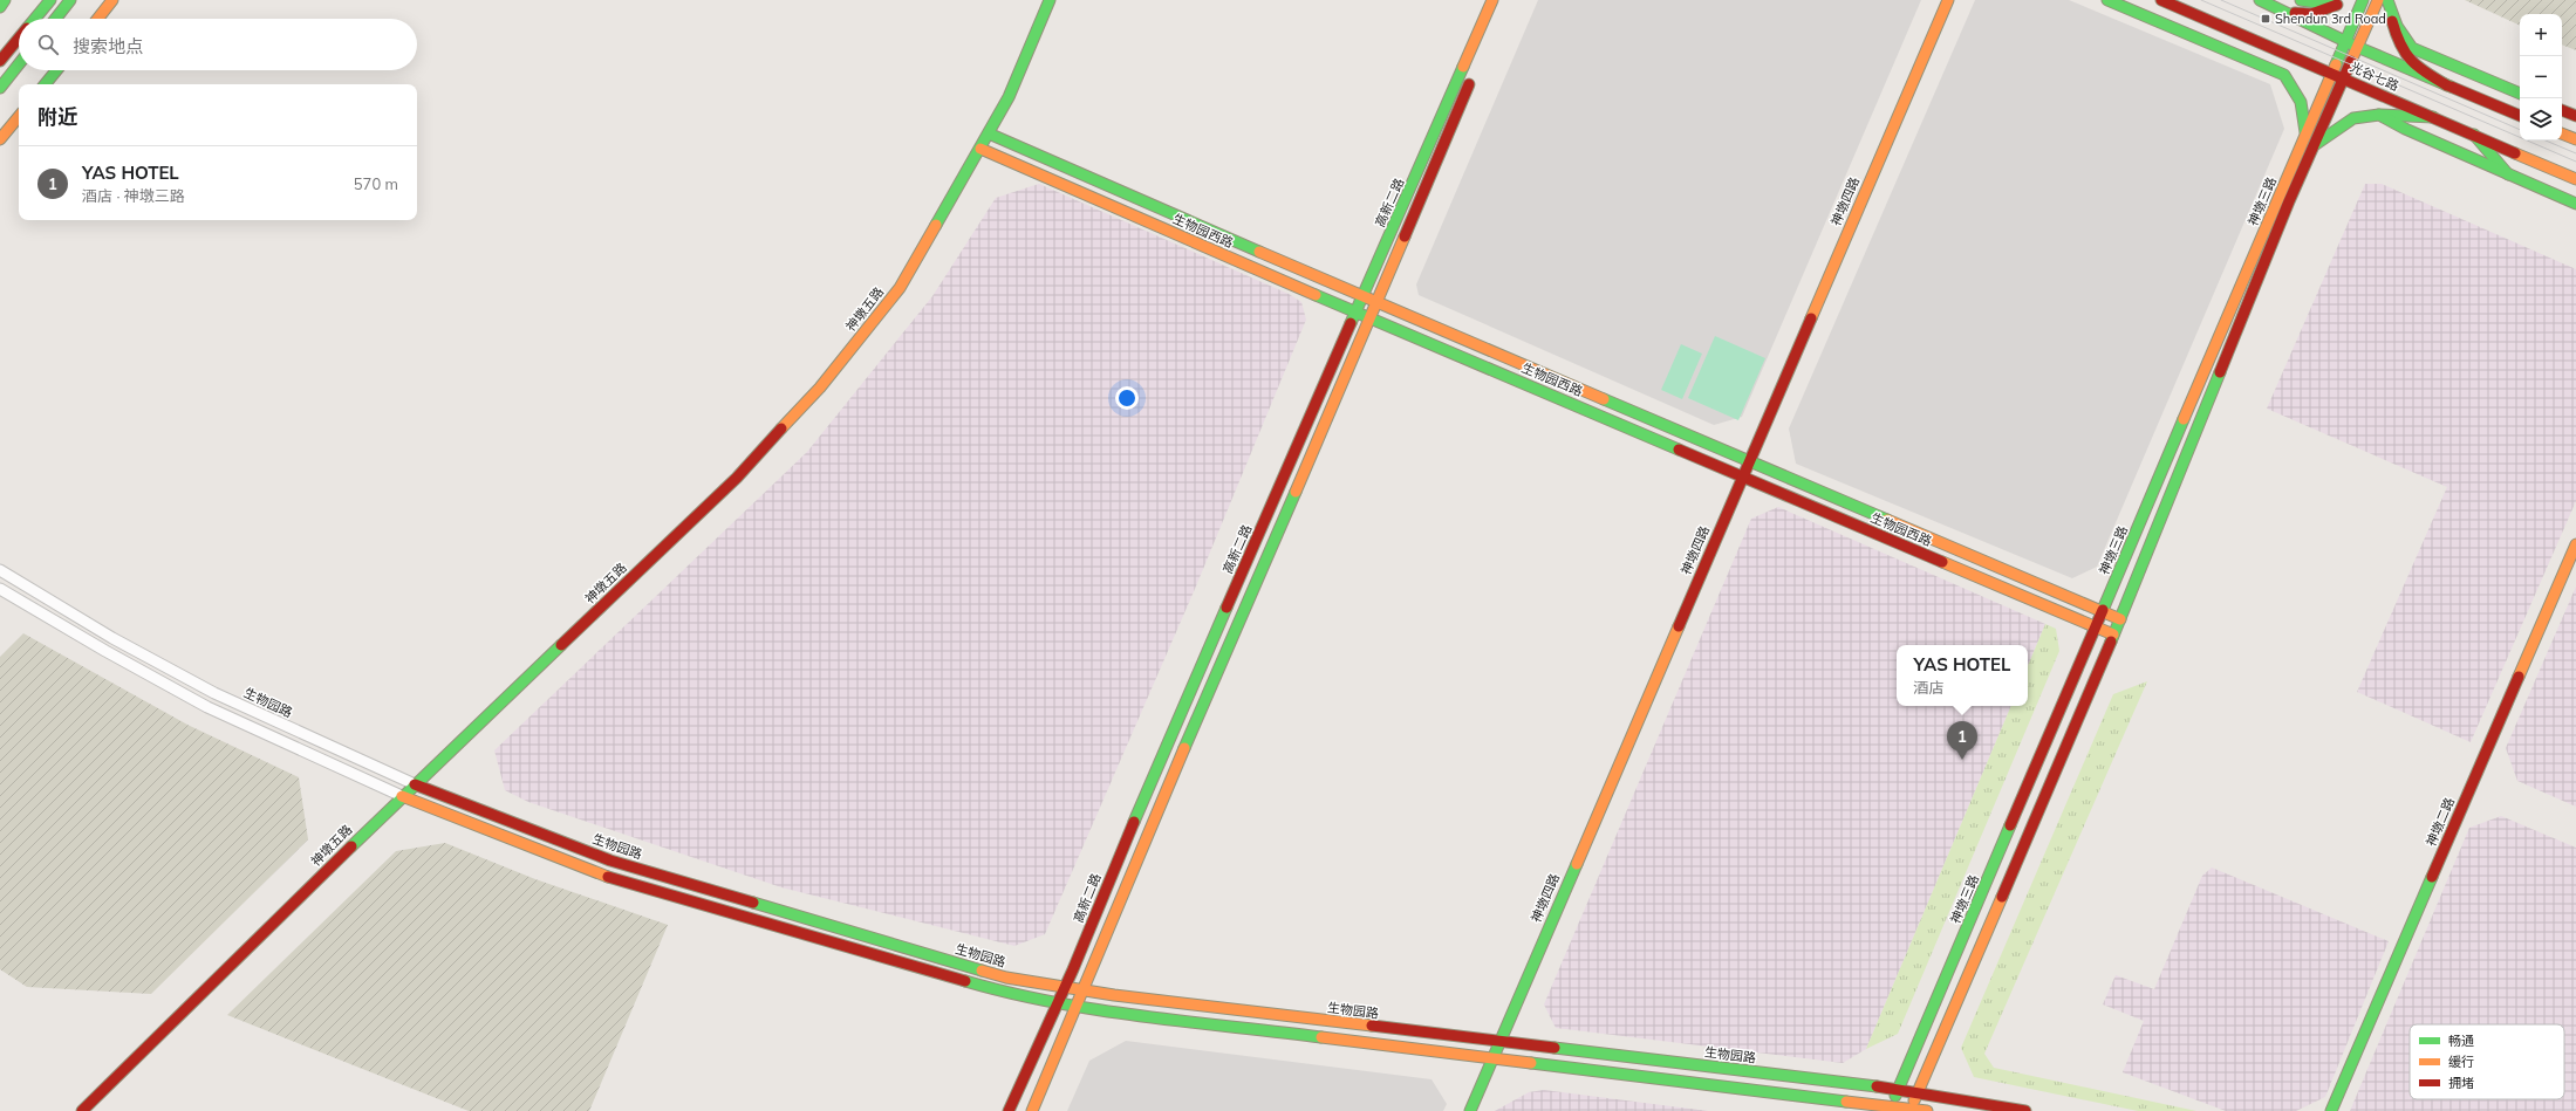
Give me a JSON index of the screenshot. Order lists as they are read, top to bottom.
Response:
{
  "streets": {
    "main road": [
      "光谷七路",
      "神墩四路",
      "神墩三路",
      "高新二路",
      "生物园西路",
      "神墩五路",
      "生物园路",
      "神墩二路"
    ]
  },
  "crossings": [
    ["光谷七路", "神墩三路"],
    ["神墩四路", "生物园西路"],
    ["神墩四路", "生物园路"],
    ["神墩三路", "生物园西路"],
    ["神墩三路", "生物园路"],
    ["高新二路", "生物园西路"],
    ["高新二路", "生物园路"],
    ["生物园西路", "神墩五路"],
    ["神墩五路", "生物园路"]
  ],
  "places": {
    "transit": ["Shendun 3rd Road"]
  },
  "legend": ["畅通", "缓行", "拥堵"],
  "page": {
    "map_buttons": ["+", "−"],
    "search": "搜索地点",
    "heading": "附近",
    "list": [
      {
        "mark": "1",
        "name": "YAS HOTEL",
        "note": "酒店 · 神墩三路",
        "value": "570 m"
      }
    ],
    "popup": ["YAS HOTEL", "酒店"],
    "pins": "1"
  }
}
